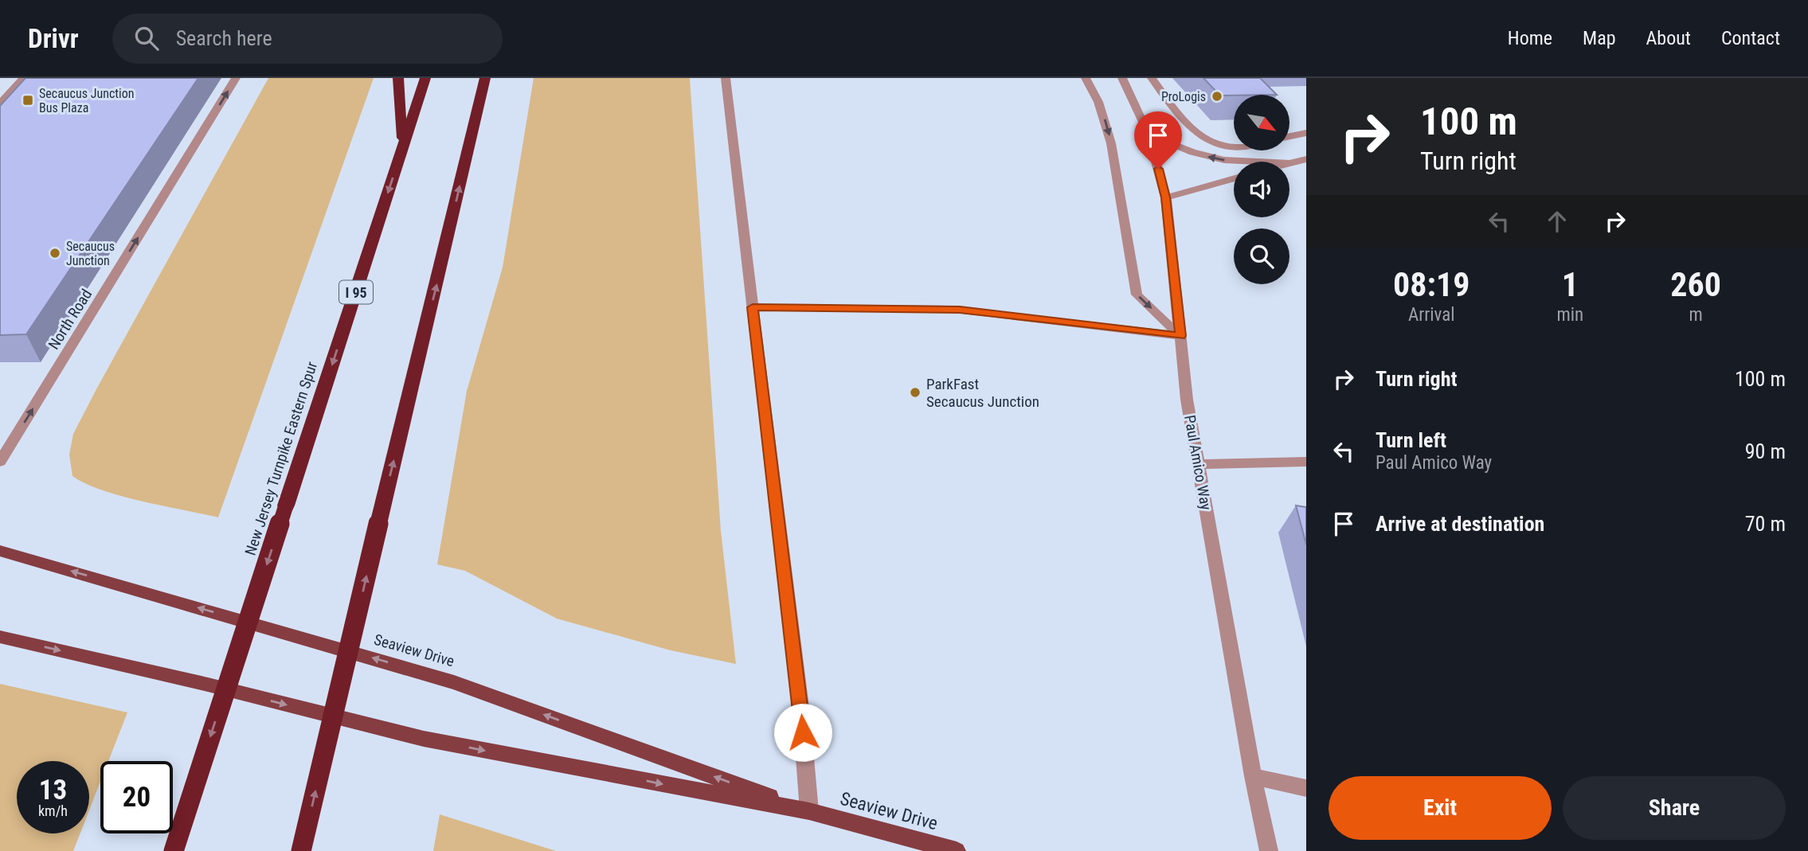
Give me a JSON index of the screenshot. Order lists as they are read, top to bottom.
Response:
{
  "streets": {
    "highway": ["I 95", "New Jersey Turnpike Eastern Spur"],
    "main road": ["Seaview Drive"],
    "street": ["North Road", "Paul Amico Way"]
  },
  "one_way": ["North Road"],
  "places": {
    "other": ["ProLogis", "Secaucus Junction", "ParkFast Secaucus Junction"],
    "transit": ["Secaucus Junction Bus Plaza"]
  },
  "north": "bottom right",
  "page": {
    "header": "Drivr",
    "search": "Search here",
    "nav": [
      "Home",
      "Map",
      "About",
      "Contact"
    ],
    "turn": ["100 m", "Turn right"],
    "eta": [
      "08:19",
      "Arrival",
      "1",
      "min",
      "260",
      "m"
    ],
    "list": [
      {
        "name": "Turn right",
        "value": "100 m"
      },
      {
        "name": "Turn left",
        "note": "Paul Amico Way",
        "value": "90 m"
      },
      {
        "name": "Arrive at destination",
        "value": "70 m"
      }
    ],
    "speed": "13 km/h",
    "limit": "20",
    "buttons": ["Exit", "Share"]
  }
}
